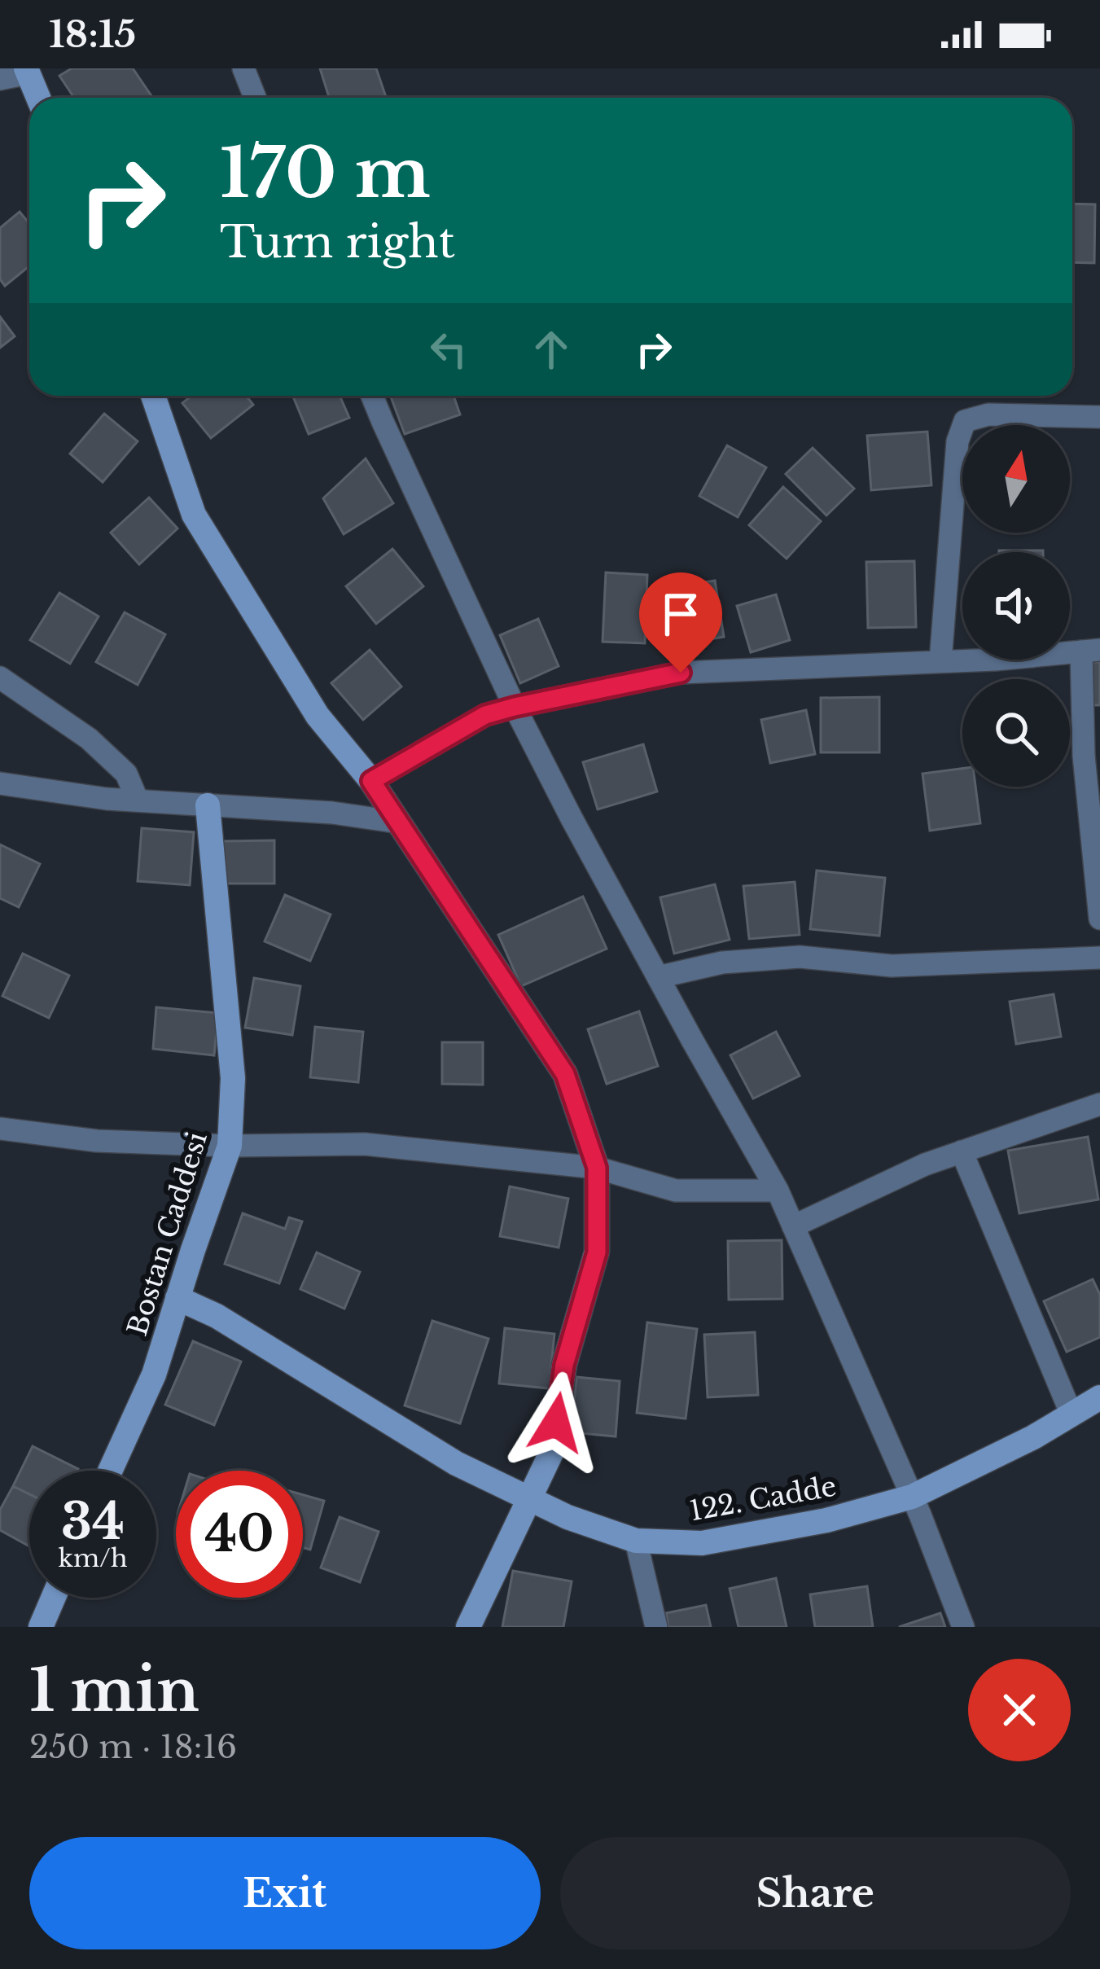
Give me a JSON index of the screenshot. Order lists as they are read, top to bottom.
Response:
{
  "streets": {
    "street": ["Bostan Caddesi", "122. Cadde"]
  },
  "crossings": [
    ["Bostan Caddesi", "122. Cadde"]
  ],
  "north": "top",
  "page": {
    "status": "18:15",
    "turn": ["170 m", "Turn right"],
    "speed": "34 km/h",
    "limit": "40",
    "heading": ["1 min", "250 m · 18:16"],
    "buttons": ["Exit", "Share"]
  }
}
